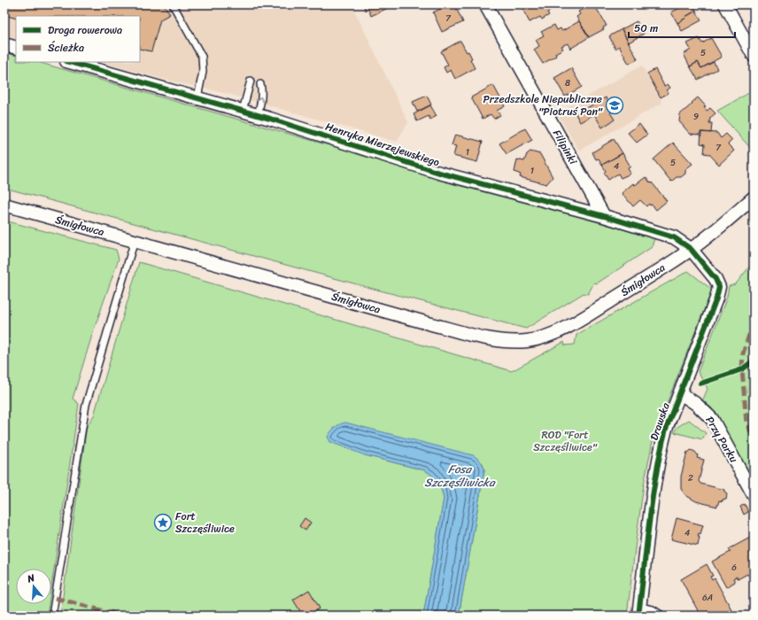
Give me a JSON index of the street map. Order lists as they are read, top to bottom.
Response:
{
  "streets": {
    "street": [
      "Henryka Mierzejewskiego",
      "Filipinki",
      "Śmigłowca",
      "Drawska",
      "Przy Parku"
    ]
  },
  "crossings": [
    ["Henryka Mierzejewskiego", "Filipinki"],
    ["Henryka Mierzejewskiego", "Śmigłowca"],
    ["Henryka Mierzejewskiego", "Drawska"],
    ["Śmigłowca", "Drawska"],
    ["Drawska", "Przy Parku"]
  ],
  "water": ["Fosa Szczęśliwicka"],
  "parks": ["ROD \"Fort Szczęśliwice\""],
  "places": {
    "school or university": ["Przedszkole Niepubliczne \"Piotruś Pan\""],
    "place": ["Fort Szczęśliwice"]
  },
  "house_numbers": [
    "7",
    "5",
    "8",
    "9",
    "7",
    "1",
    "5",
    "4",
    "1",
    "2",
    "4",
    "6",
    "6A"
  ],
  "legend": ["Droga rowerowa", "Ścieżka"],
  "scale_bar": "50 m",
  "north": "top"
}
